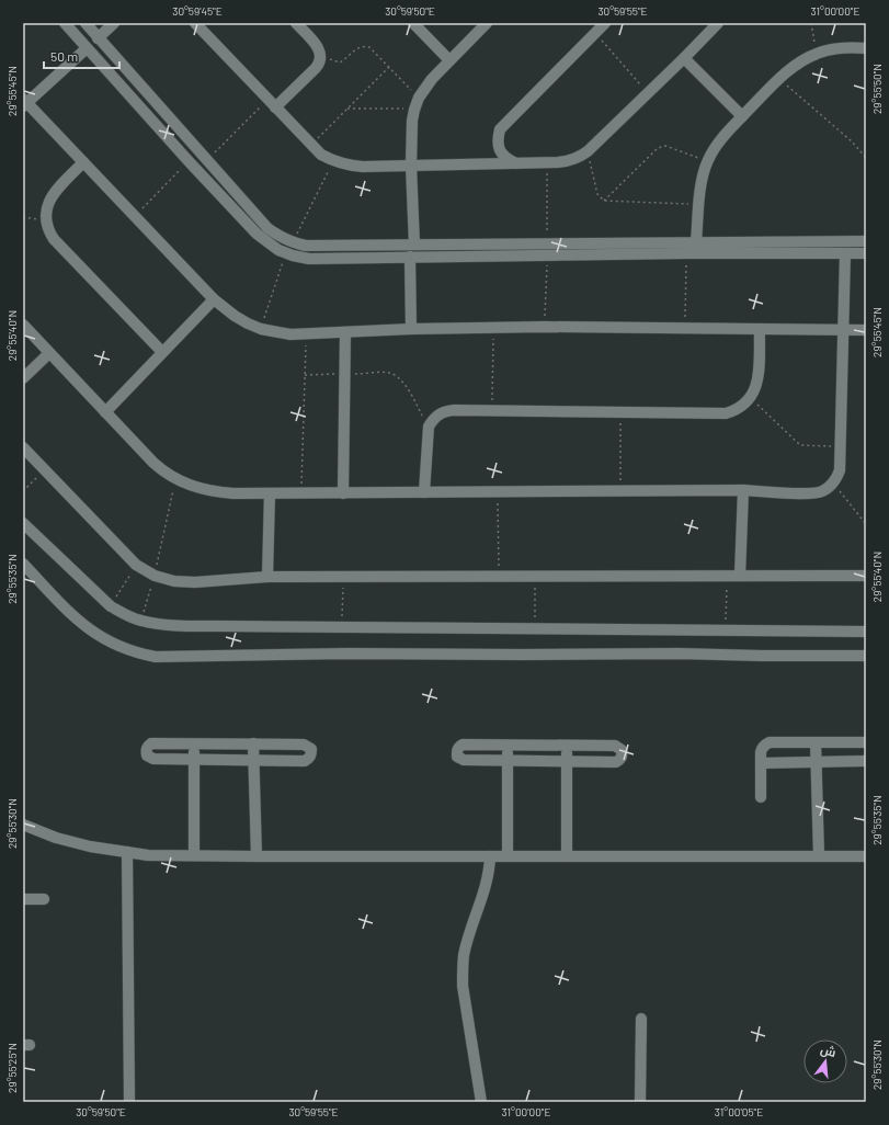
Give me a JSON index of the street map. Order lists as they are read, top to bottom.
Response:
{
  "scale_bar": "50 m",
  "north": "top",
  "coordinates": [
    "30°59'45\"E",
    "30°59'50\"E",
    "30°59'55\"E",
    "31°00'00\"E",
    "29°55'50\"N",
    "29°55'45\"N",
    "29°55'40\"N",
    "29°55'35\"N",
    "29°55'30\"N",
    "29°55'25\"N",
    "31°00'05\"E"
  ]
}
